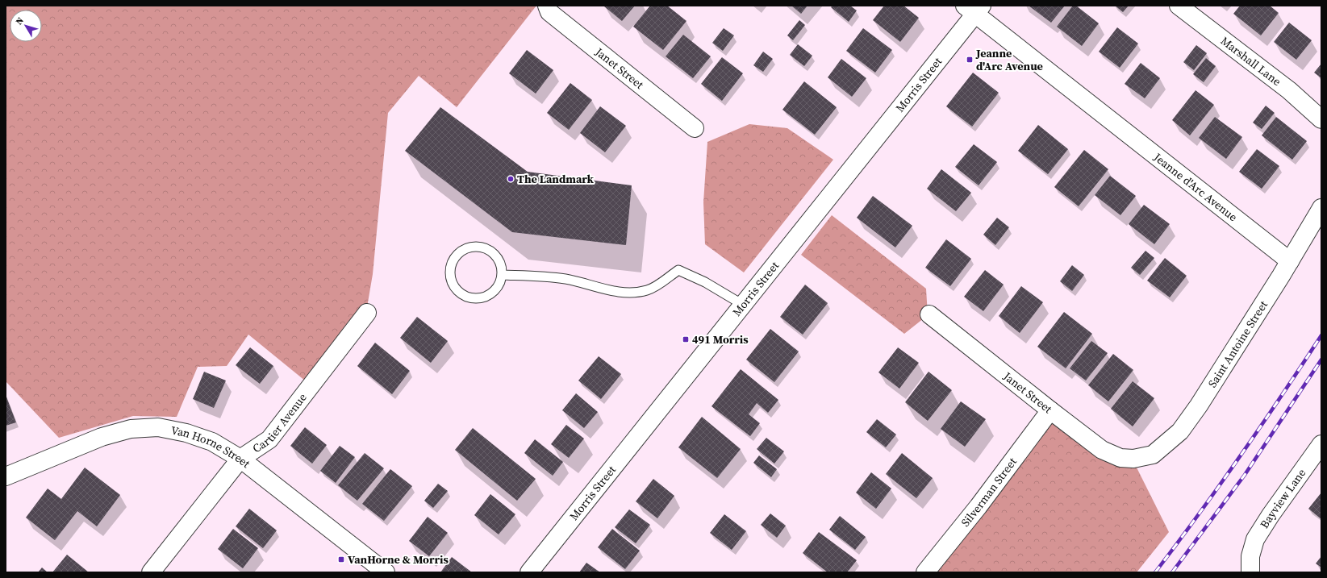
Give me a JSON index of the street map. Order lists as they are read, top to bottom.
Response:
{
  "streets": {
    "street": [
      "Marshall Lane",
      "Janet Street",
      "Morris Street",
      "Jeanne d'Arc Avenue",
      "Saint Antoine Street",
      "Cartier Avenue",
      "Van Horne Street",
      "Silverman Street",
      "Bayview Lane"
    ]
  },
  "crossings": [
    ["Janet Street", "Saint Antoine Street"],
    ["Janet Street", "Silverman Street"],
    ["Morris Street", "Jeanne d'Arc Avenue"],
    ["Jeanne d'Arc Avenue", "Saint Antoine Street"],
    ["Cartier Avenue", "Van Horne Street"]
  ],
  "places": {
    "transit": ["Jeanne d'Arc Avenue", "491 Morris", "VanHorne & Morris"],
    "other": ["The Landmark"]
  },
  "north": "top left"
}
